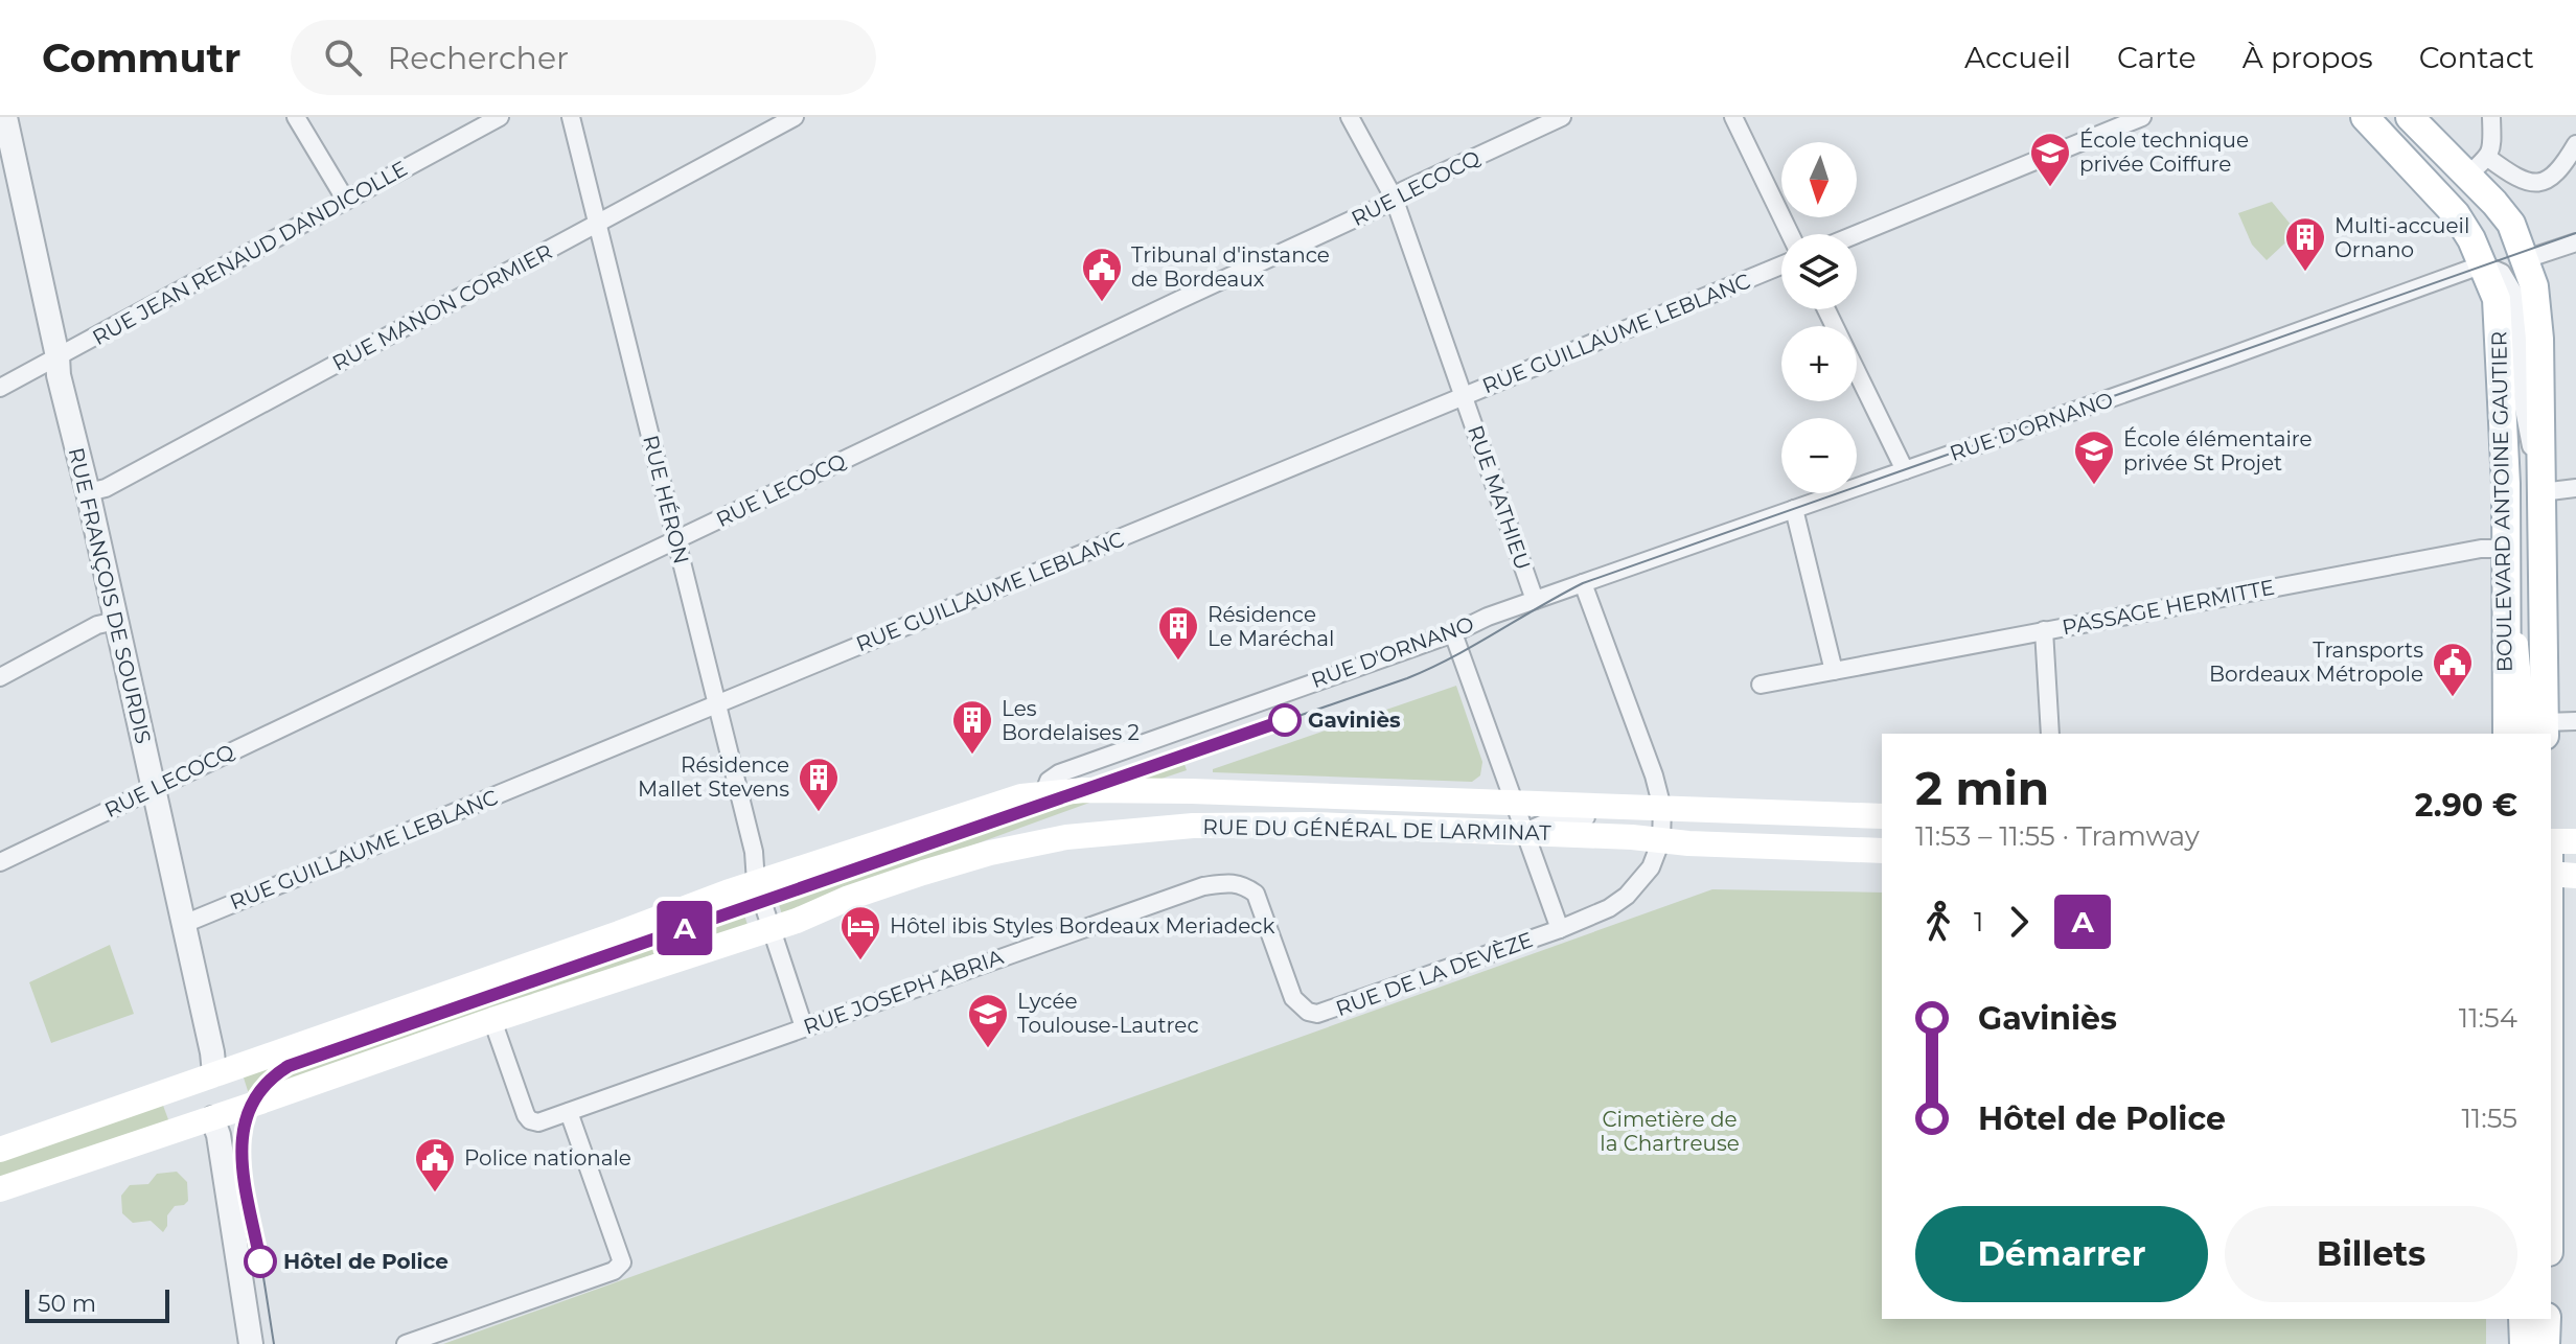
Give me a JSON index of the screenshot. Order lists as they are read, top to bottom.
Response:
{
  "streets": {
    "main road": ["BOULEVARD ANTOINE GAUTIER", "RUE DU GÉNÉRAL DE LARMINAT"],
    "street": [
      "RUE LECOCQ",
      "RUE JEAN RENAUD DANDICOLLE",
      "RUE MANON CORMIER",
      "RUE GUILLAUME LEBLANC",
      "RUE D'ORNANO",
      "RUE MATHIEU",
      "RUE HÉRON",
      "RUE FRANÇOIS DE SOURDIS",
      "PASSAGE HERMITTE",
      "RUE DE LA DEVÈZE",
      "RUE JOSEPH ABRIA"
    ]
  },
  "crossings": [
    ["RUE LECOCQ", "RUE MATHIEU"],
    ["RUE LECOCQ", "RUE HÉRON"],
    ["RUE LECOCQ", "RUE FRANÇOIS DE SOURDIS"],
    ["RUE JEAN RENAUD DANDICOLLE", "RUE FRANÇOIS DE SOURDIS"],
    ["RUE MANON CORMIER", "RUE HÉRON"],
    ["RUE MANON CORMIER", "RUE FRANÇOIS DE SOURDIS"],
    ["RUE GUILLAUME LEBLANC", "RUE MATHIEU"],
    ["RUE GUILLAUME LEBLANC", "RUE HÉRON"],
    ["RUE GUILLAUME LEBLANC", "RUE FRANÇOIS DE SOURDIS"],
    ["RUE D'ORNANO", "RUE MATHIEU"],
    ["RUE D'ORNANO", "BOULEVARD ANTOINE GAUTIER"],
    ["RUE D'ORNANO", "RUE DU GÉNÉRAL DE LARMINAT"],
    ["RUE D'ORNANO", "RUE DE LA DEVÈZE"],
    ["RUE HÉRON", "RUE DU GÉNÉRAL DE LARMINAT"],
    ["BOULEVARD ANTOINE GAUTIER", "PASSAGE HERMITTE"],
    ["RUE DU GÉNÉRAL DE LARMINAT", "RUE DE LA DEVÈZE"],
    ["RUE DU GÉNÉRAL DE LARMINAT", "RUE JOSEPH ABRIA"],
    ["RUE DE LA DEVÈZE", "RUE JOSEPH ABRIA"]
  ],
  "parks": ["Cimetière de la Chartreuse"],
  "places": {
    "school or university": ["École technique privée Coiffure", "École élémentaire privée St Projet", "Lycée Toulouse-Lautrec"],
    "building": [
      "Multi-accueil Ornano",
      "Résidence Le Maréchal",
      "Les Bordelaises 2",
      "Résidence Mallet Stevens"
    ],
    "public building": ["Tribunal d'instance de Bordeaux", "Transports Bordeaux Métropole", "Police nationale"],
    "other": ["Gaviniès", "Hôtel de Police"],
    "hotel": ["Hôtel ibis Styles Bordeaux Meriadeck"]
  },
  "lines": ["tram line A"],
  "scale_bar": "50 m",
  "north": "bottom",
  "page": {
    "header": "Commutr",
    "search": "Rechercher",
    "nav": [
      "Accueil",
      "Carte",
      "À propos",
      "Contact"
    ],
    "on_map": "A",
    "map_buttons": ["+", "−"],
    "heading": ["2 min", "11:53 – 11:55 · Tramway", "2.90 €"],
    "legs": ["1", "A"],
    "list": [
      {
        "name": "Gaviniès",
        "value": "11:54"
      },
      {
        "name": "Hôtel de Police",
        "value": "11:55"
      }
    ],
    "buttons": ["Démarrer", "Billets"],
    "scale": "50 m"
  }
}
